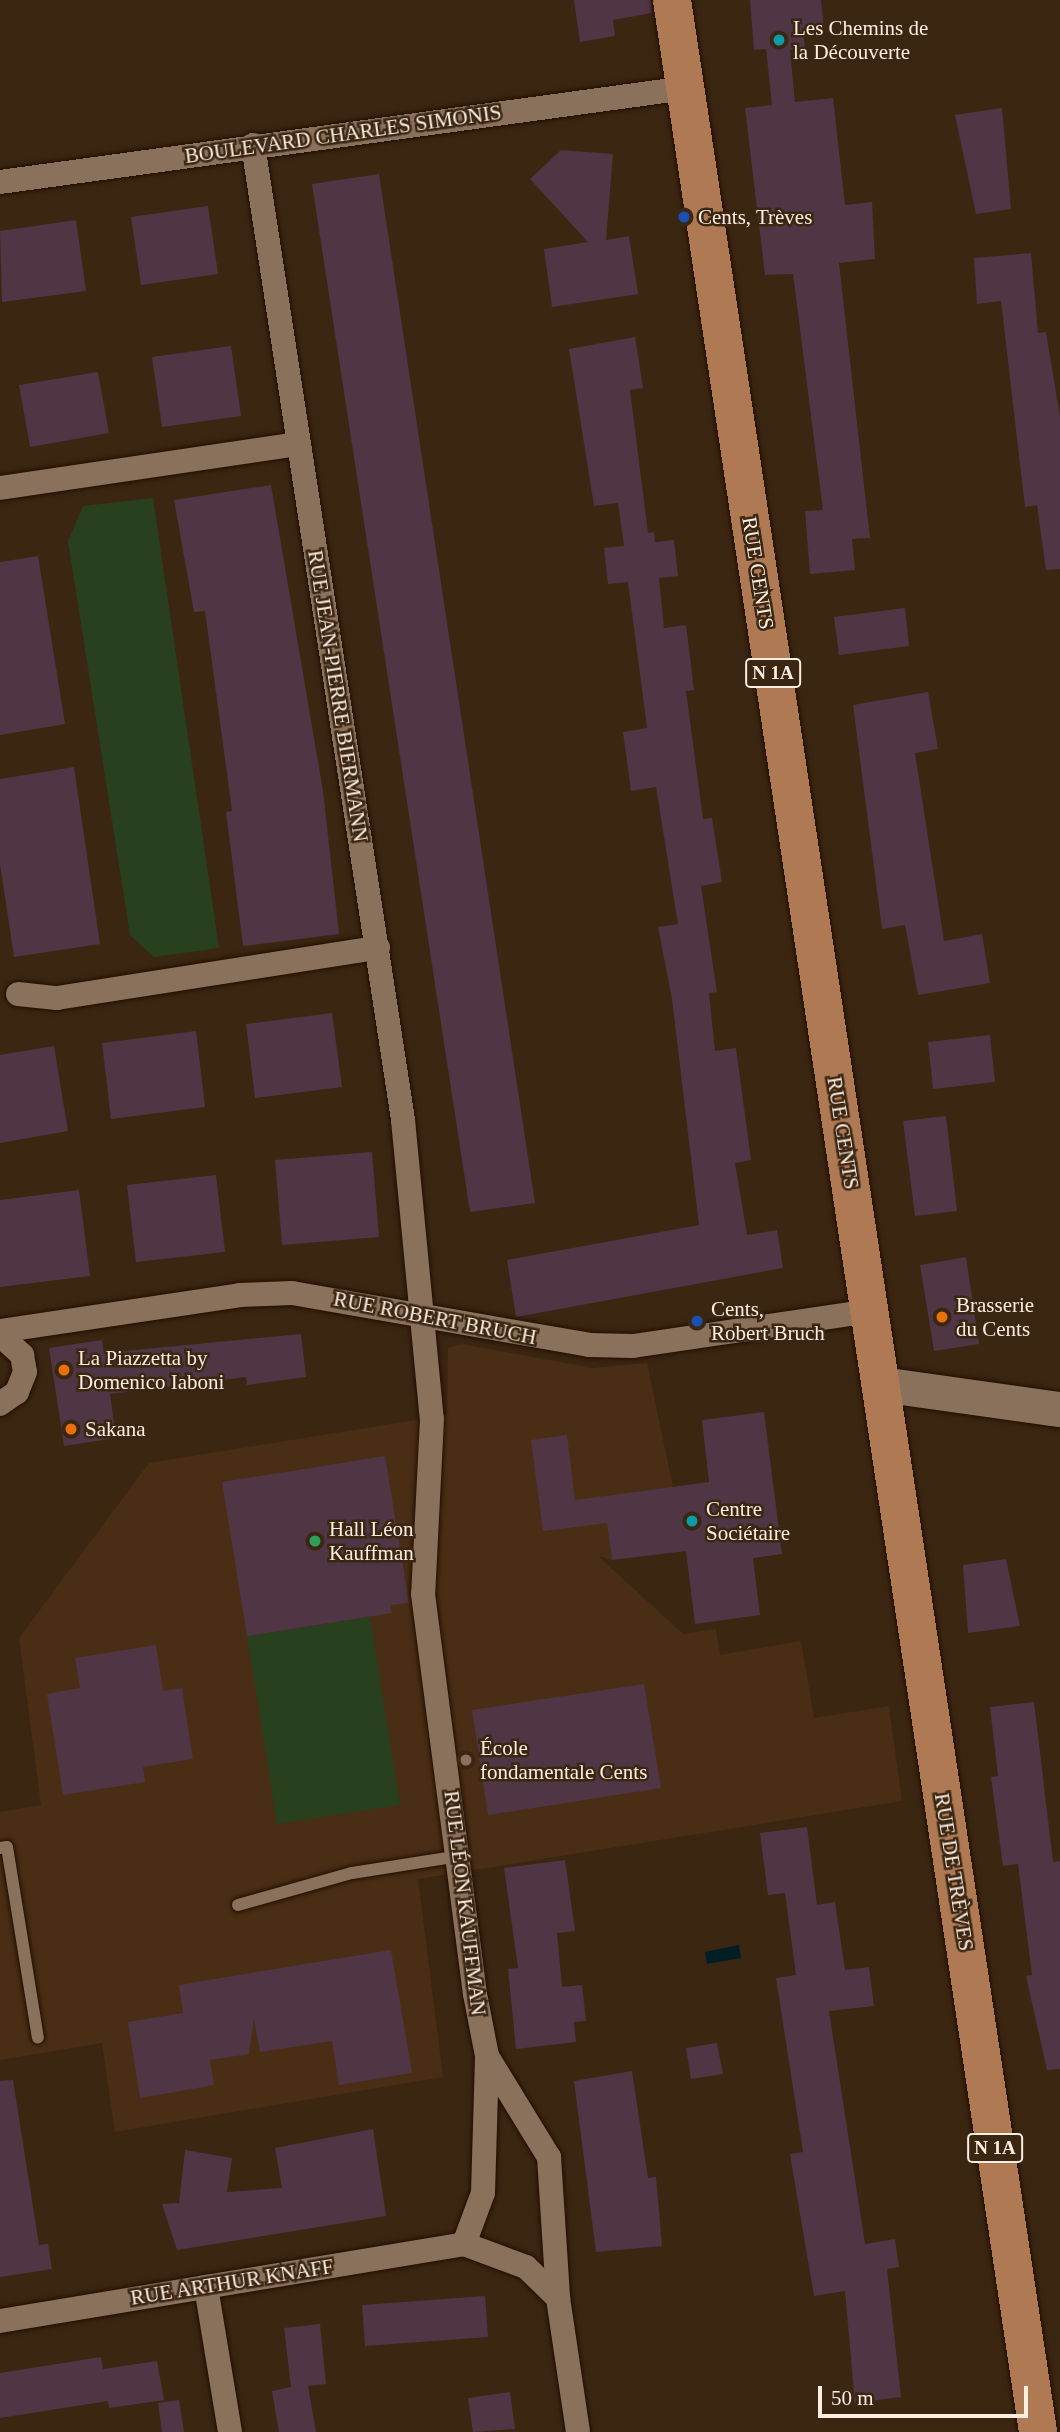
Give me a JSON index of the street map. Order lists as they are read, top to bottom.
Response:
{
  "streets": {
    "main road": ["RUE CENTS", "N 1A", "RUE DE TRÈVES"],
    "street": [
      "BOULEVARD CHARLES SIMONIS",
      "RUE JEAN-PIERRE BIERMANN",
      "RUE ROBERT BRUCH",
      "RUE LÉON KAUFFMAN",
      "RUE ARTHUR KNAFF"
    ]
  },
  "crossings": [
    ["BOULEVARD CHARLES SIMONIS", "RUE CENTS"],
    ["BOULEVARD CHARLES SIMONIS", "RUE JEAN-PIERRE BIERMANN"],
    ["RUE CENTS", "RUE ROBERT BRUCH"],
    ["RUE CENTS", "RUE DE TRÈVES"],
    ["RUE JEAN-PIERRE BIERMANN", "RUE ROBERT BRUCH"],
    ["RUE JEAN-PIERRE BIERMANN", "RUE LÉON KAUFFMAN"],
    ["RUE ROBERT BRUCH", "RUE DE TRÈVES"],
    ["RUE ROBERT BRUCH", "RUE LÉON KAUFFMAN"],
    ["RUE LÉON KAUFFMAN", "RUE ARTHUR KNAFF"]
  ],
  "places": [
    "Les Chemins de la Découverte",
    "Cents, Trèves",
    "Brasserie du Cents",
    "Cents, Robert Bruch",
    "La Piazzetta by Domenico Iaboni",
    "Sakana",
    "Centre Sociétaire",
    "Hall Léon Kauffman",
    "École fondamentale Cents"
  ],
  "scale_bar": "50 m"
}
